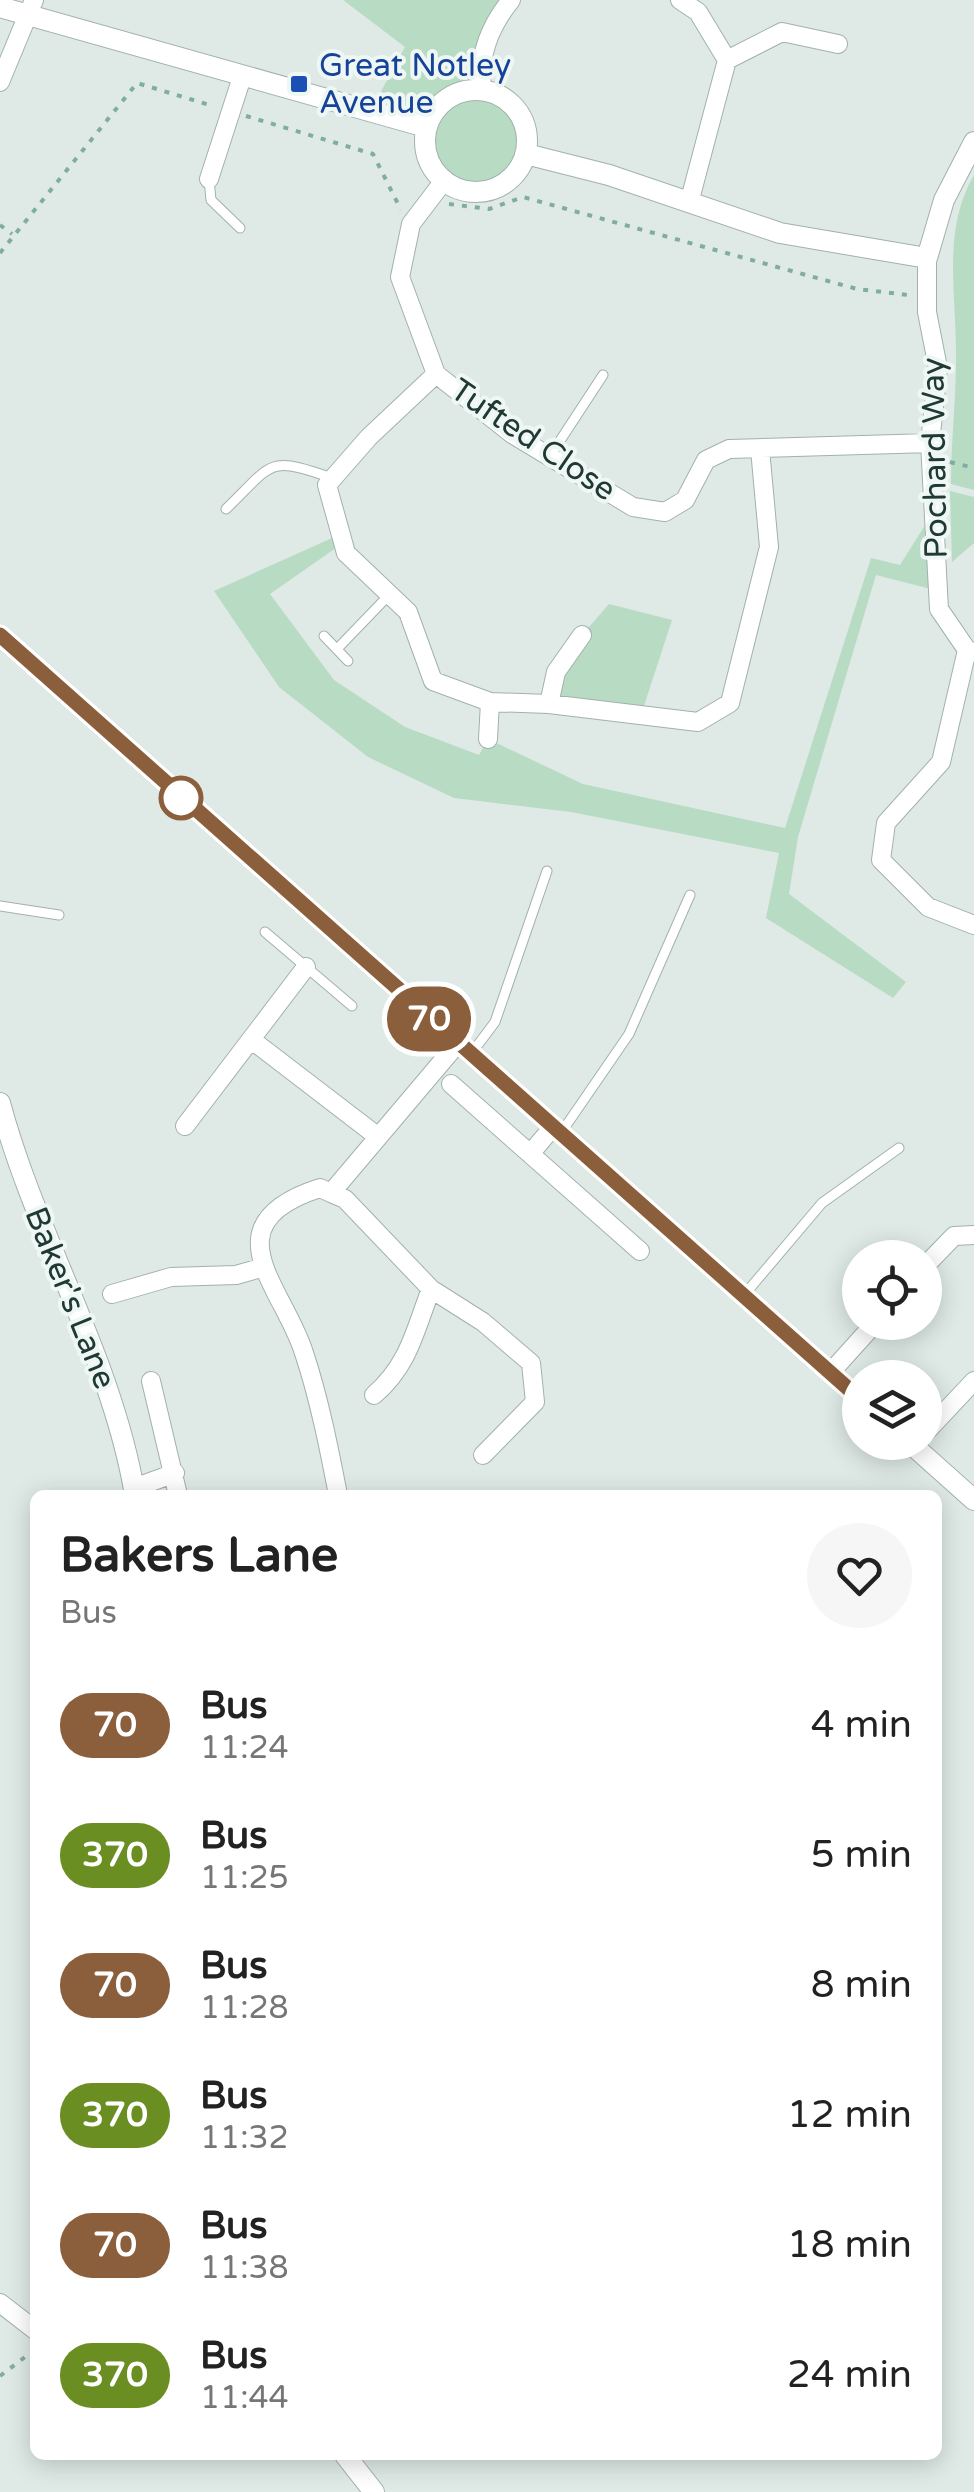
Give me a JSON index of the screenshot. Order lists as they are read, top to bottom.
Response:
{
  "streets": {
    "street": ["Tufted Close", "Pochard Way", "Baker's Lane"]
  },
  "crossings": [
    ["Tufted Close", "Pochard Way"]
  ],
  "places": {
    "transit": ["Great Notley Avenue"]
  },
  "lines": ["bus line 70"],
  "page": {
    "on_map": "70",
    "heading": ["Bakers Lane", "Bus"],
    "list": [
      {
        "mark": "70",
        "name": "Bus",
        "note": "11:24",
        "value": "4 min"
      },
      {
        "mark": "370",
        "name": "Bus",
        "note": "11:25",
        "value": "5 min"
      },
      {
        "mark": "70",
        "name": "Bus",
        "note": "11:28",
        "value": "8 min"
      },
      {
        "mark": "370",
        "name": "Bus",
        "note": "11:32",
        "value": "12 min"
      },
      {
        "mark": "70",
        "name": "Bus",
        "note": "11:38",
        "value": "18 min"
      },
      {
        "mark": "370",
        "name": "Bus",
        "note": "11:44",
        "value": "24 min"
      }
    ]
  }
}
